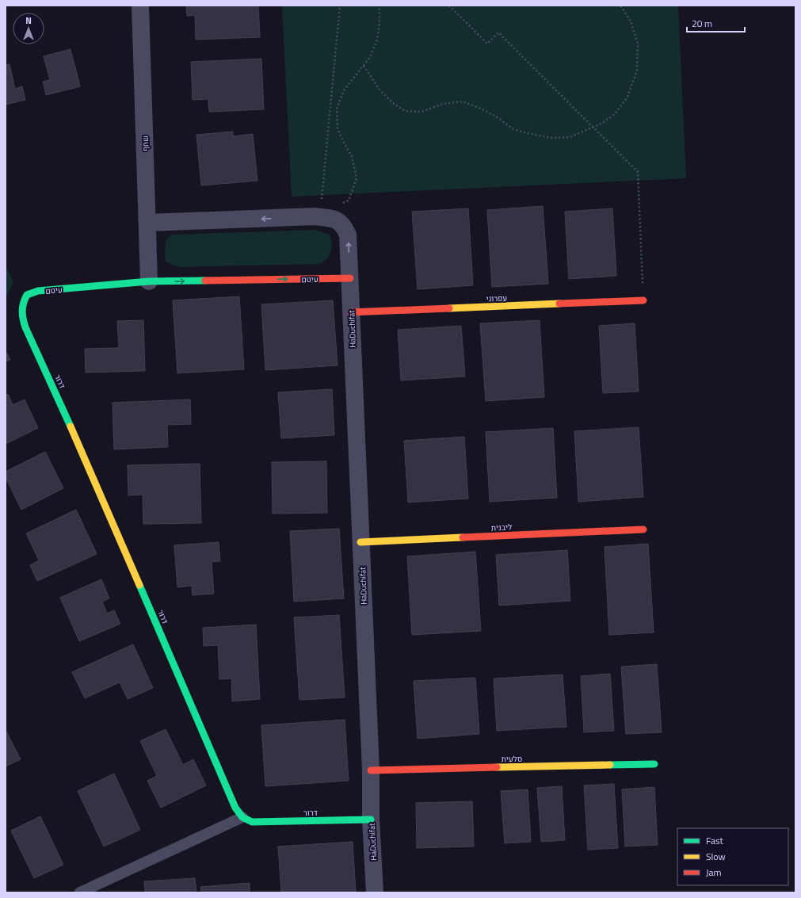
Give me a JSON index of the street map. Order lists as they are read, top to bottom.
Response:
{
  "streets": {
    "street": [
      "שחף",
      "עיטם",
      "עפרוני",
      "HaDuchifat",
      "דרור",
      "ליבנית",
      "סלעית"
    ]
  },
  "crossings": [
    ["שחף", "עיטם"],
    ["עיטם", "HaDuchifat"],
    ["עיטם", "דרור"],
    ["עפרוני", "HaDuchifat"],
    ["HaDuchifat", "דרור"],
    ["HaDuchifat", "ליבנית"],
    ["HaDuchifat", "סלעית"]
  ],
  "legend": ["Fast", "Slow", "Jam"],
  "scale_bar": "20 m",
  "north": "top"
}
